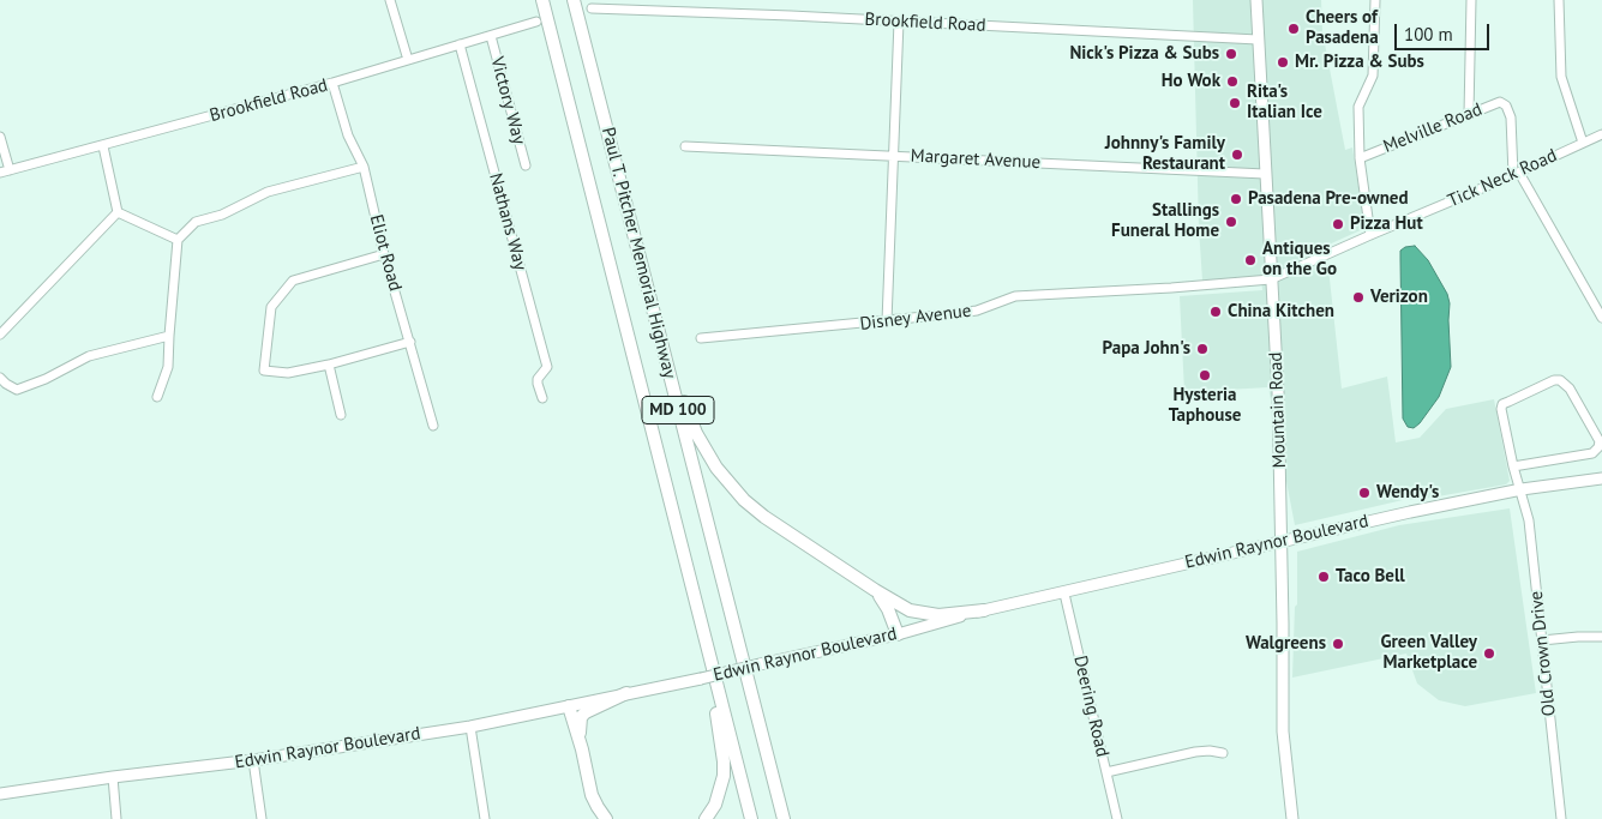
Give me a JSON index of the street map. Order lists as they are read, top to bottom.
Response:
{
  "streets": {
    "highway": ["Paul T. Pitcher Memorial Highway", "MD 100"],
    "main road": ["Mountain Road", "Edwin Raynor Boulevard"],
    "street": [
      "Brookfield Road",
      "Victory Way",
      "Melville Road",
      "Margaret Avenue",
      "Tick Neck Road",
      "Nathans Way",
      "Eliot Road",
      "Disney Avenue",
      "Old Crown Drive",
      "Deering Road"
    ]
  },
  "crossings": [
    ["Brookfield Road", "Victory Way"],
    ["Brookfield Road", "Nathans Way"],
    ["Brookfield Road", "Eliot Road"],
    ["Brookfield Road", "Mountain Road"],
    ["Melville Road", "Tick Neck Road"],
    ["Margaret Avenue", "Mountain Road"],
    ["Tick Neck Road", "Disney Avenue"],
    ["Tick Neck Road", "Mountain Road"],
    ["Disney Avenue", "Mountain Road"],
    ["Mountain Road", "Edwin Raynor Boulevard"],
    ["Edwin Raynor Boulevard", "Old Crown Drive"],
    ["Edwin Raynor Boulevard", "Deering Road"]
  ],
  "places": [
    "Cheers of Pasadena",
    "Nick's Pizza & Subs",
    "Mr. Pizza & Subs",
    "Ho Wok",
    "Rita's Italian Ice",
    "Johnny's Family Restaurant",
    "Pasadena Pre-owned",
    "Stallings Funeral Home",
    "Pizza Hut",
    "Antiques on the Go",
    "Verizon",
    "China Kitchen",
    "Papa John's",
    "Hysteria Taphouse",
    "Wendy's",
    "Taco Bell",
    "Walgreens",
    "Green Valley Marketplace"
  ],
  "scale_bar": "100 m"
}
